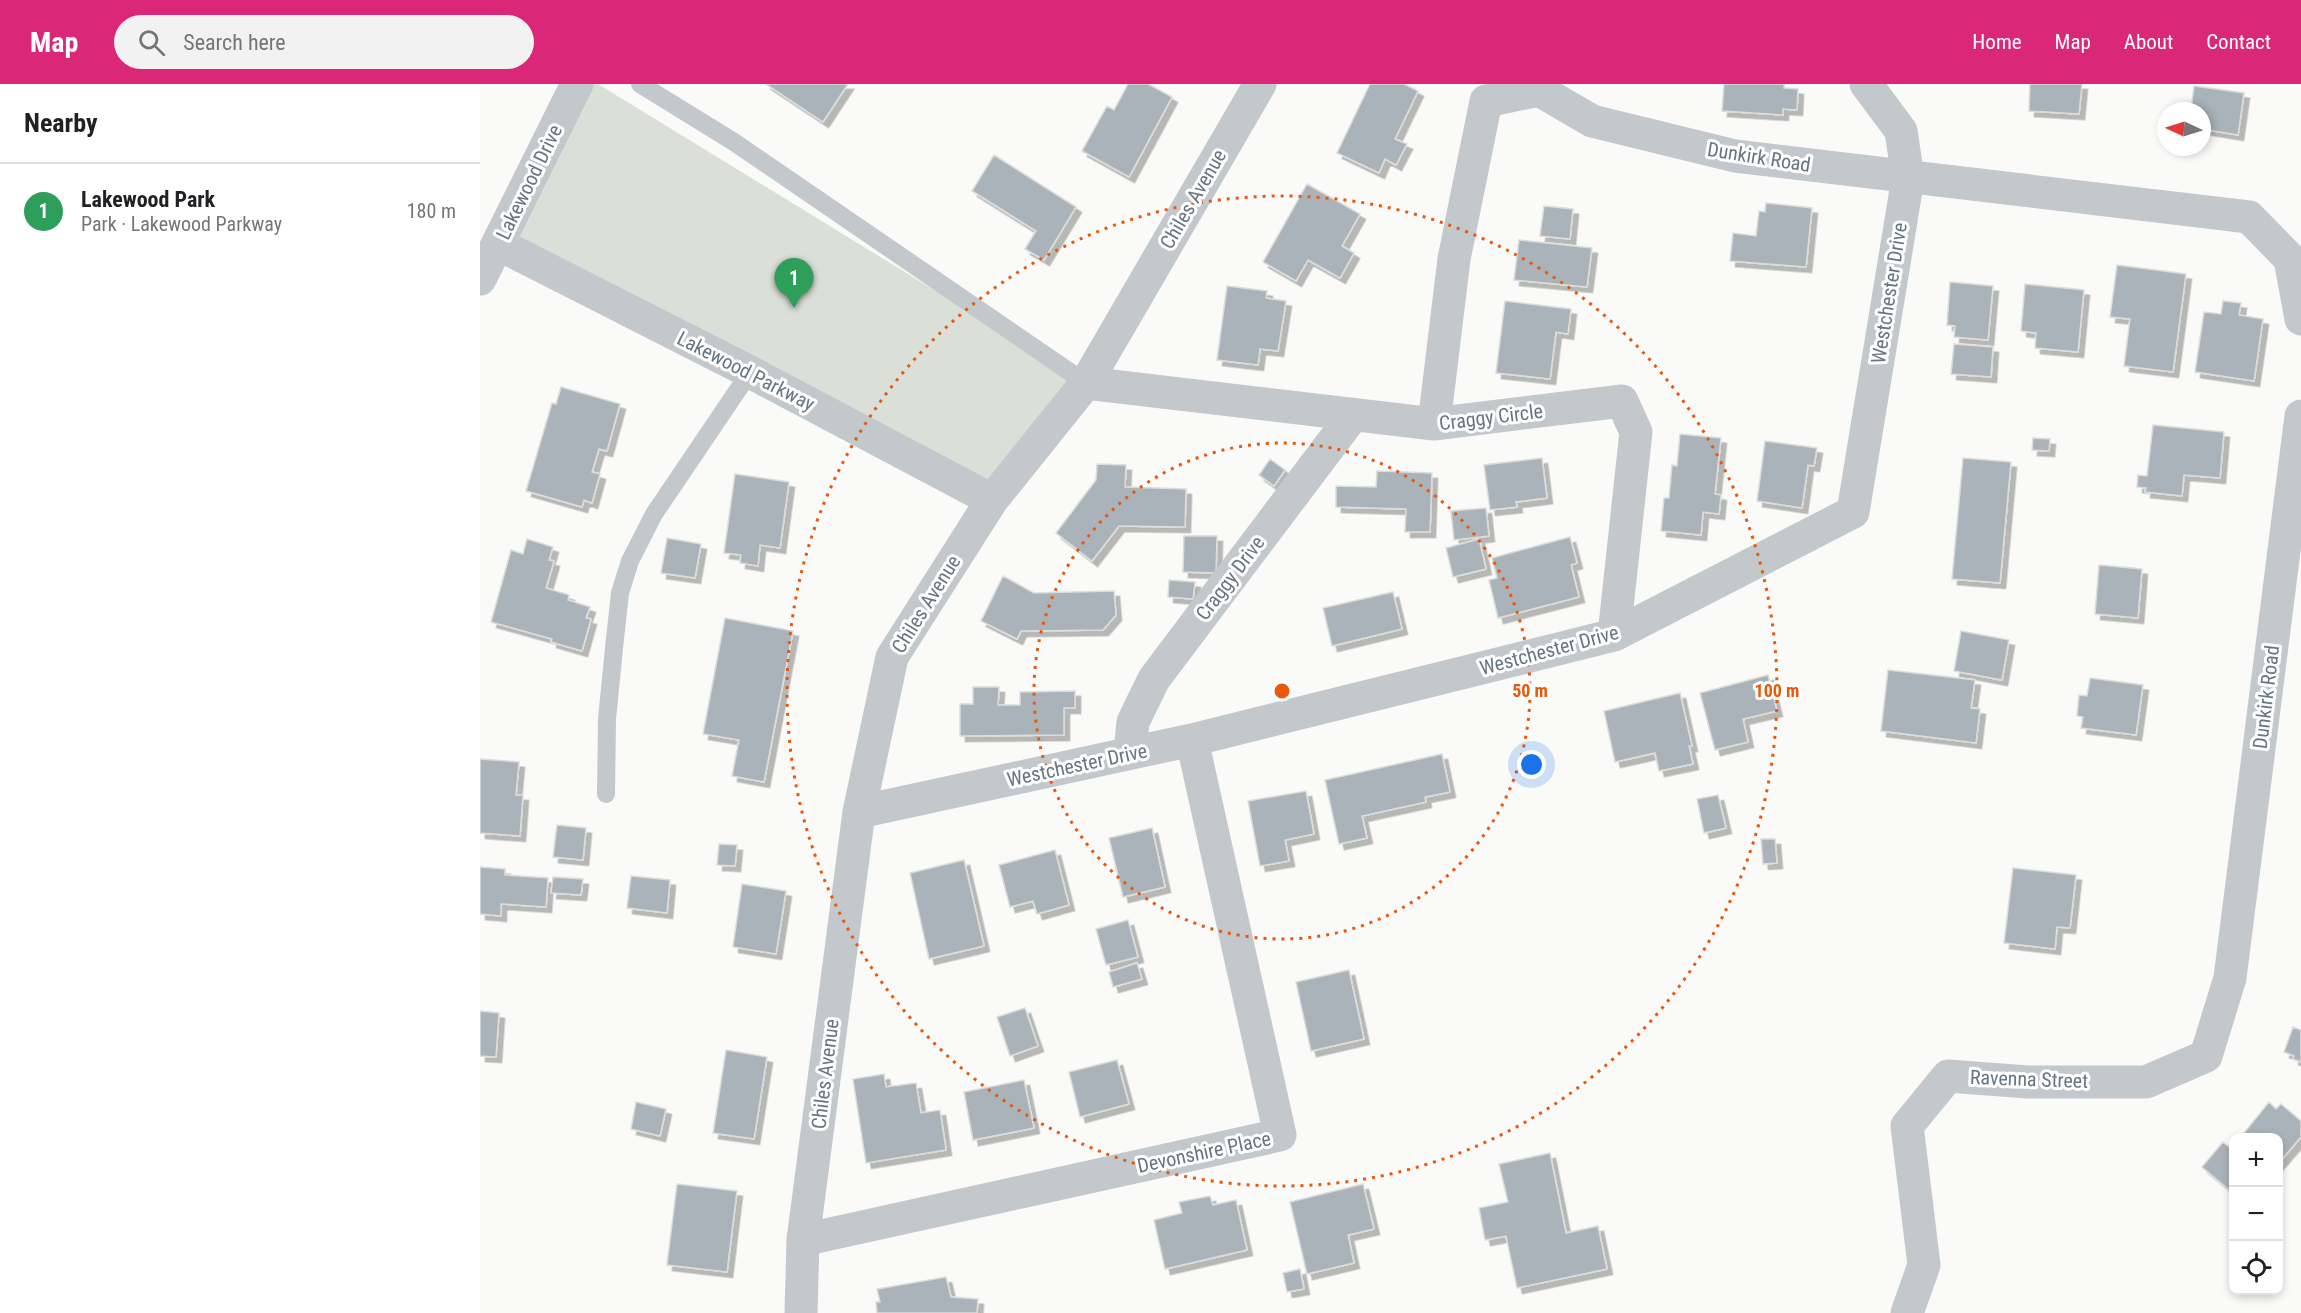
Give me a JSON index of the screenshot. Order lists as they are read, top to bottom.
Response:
{
  "streets": {
    "street": [
      "Dunkirk Road",
      "Lakewood Drive",
      "Chiles Avenue",
      "Westchester Drive",
      "Lakewood Parkway",
      "Craggy Circle",
      "Craggy Drive",
      "Ravenna Street",
      "Devonshire Place"
    ]
  },
  "crossings": [
    ["Dunkirk Road", "Westchester Drive"],
    ["Dunkirk Road", "Craggy Circle"],
    ["Dunkirk Road", "Ravenna Street"],
    ["Lakewood Drive", "Lakewood Parkway"],
    ["Chiles Avenue", "Westchester Drive"],
    ["Chiles Avenue", "Lakewood Parkway"],
    ["Chiles Avenue", "Craggy Circle"],
    ["Chiles Avenue", "Devonshire Place"],
    ["Westchester Drive", "Craggy Circle"],
    ["Westchester Drive", "Craggy Drive"],
    ["Westchester Drive", "Devonshire Place"],
    ["Craggy Circle", "Craggy Drive"]
  ],
  "north": "left",
  "page": {
    "header": "Map",
    "search": "Search here",
    "nav": [
      "Home",
      "Map",
      "About",
      "Contact"
    ],
    "heading": "Nearby",
    "list": [
      {
        "mark": "1",
        "name": "Lakewood Park",
        "note": "Park · Lakewood Parkway",
        "value": "180 m"
      }
    ],
    "pins": "1",
    "map_buttons": ["+", "−"]
  },
  "rings": ["50 m", "100 m"]
}
